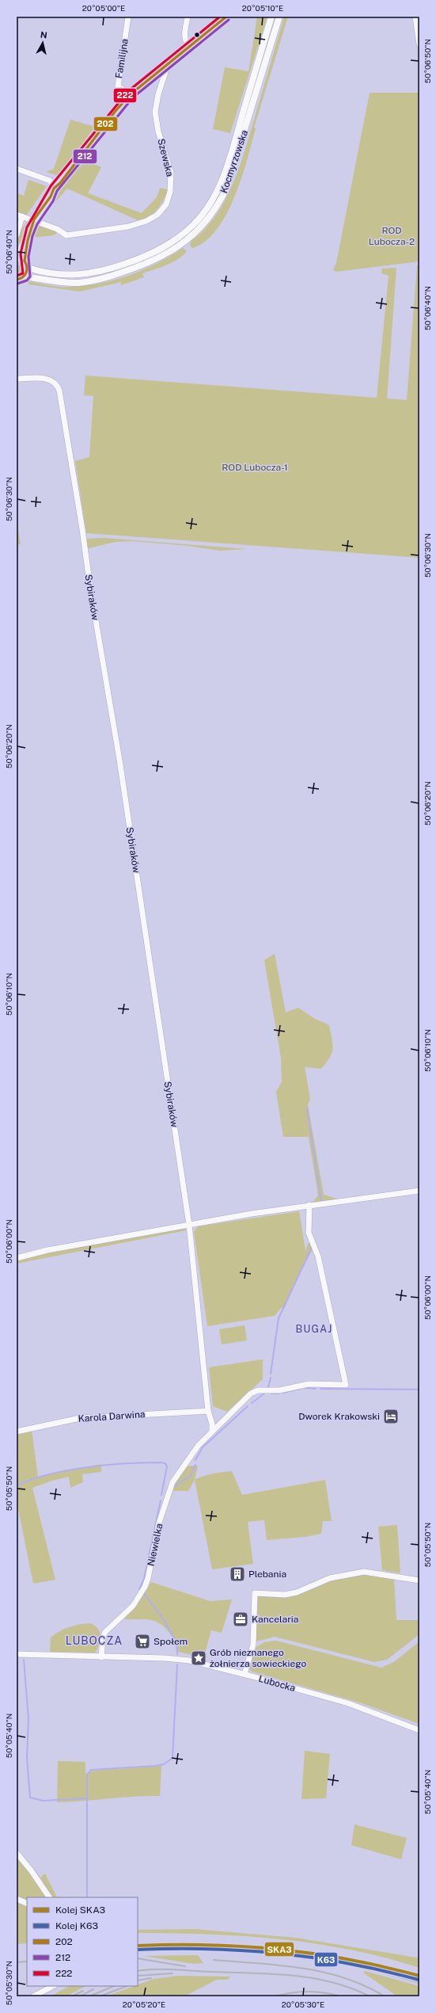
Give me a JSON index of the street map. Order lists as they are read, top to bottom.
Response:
{
  "streets": {
    "main road": ["Kocmyrzowska"],
    "street": [
      "Familijna",
      "Szewska",
      "Sybiraków",
      "Karola Darwina",
      "Niewielka",
      "Lubocka"
    ]
  },
  "crossings": [
    ["Sybiraków", "Karola Darwina"],
    ["Sybiraków", "Niewielka"],
    ["Niewielka", "Lubocka"]
  ],
  "districts": ["BUGAJ", "LUBOCZA"],
  "parks": ["ROD Lubocza-2", "ROD Lubocza-1"],
  "places": {
    "hotel": ["Dworek Krakowski"],
    "building": ["Plebania"],
    "office": ["Kancelaria"],
    "supermarket": ["Społem"],
    "place": ["Grób nieznanego żołnierza sowieckiego"]
  },
  "lines": [
    "transit line 202",
    "transit line 222",
    "transit line 212",
    "rail line SKA3",
    "rail line K63"
  ],
  "legend": [
    "Kolej SKA3",
    "Kolej K63",
    "202",
    "212",
    "222"
  ],
  "north": "top",
  "coordinates": [
    "20°05'00\"E",
    "20°05'10\"E",
    "50°06'50\"N",
    "50°06'40\"N",
    "50°06'30\"N",
    "50°06'20\"N",
    "50°06'10\"N",
    "50°06'00\"N",
    "50°05'50\"N",
    "50°05'40\"N",
    "50°05'30\"N",
    "20°05'20\"E",
    "20°05'30\"E"
  ]
}
